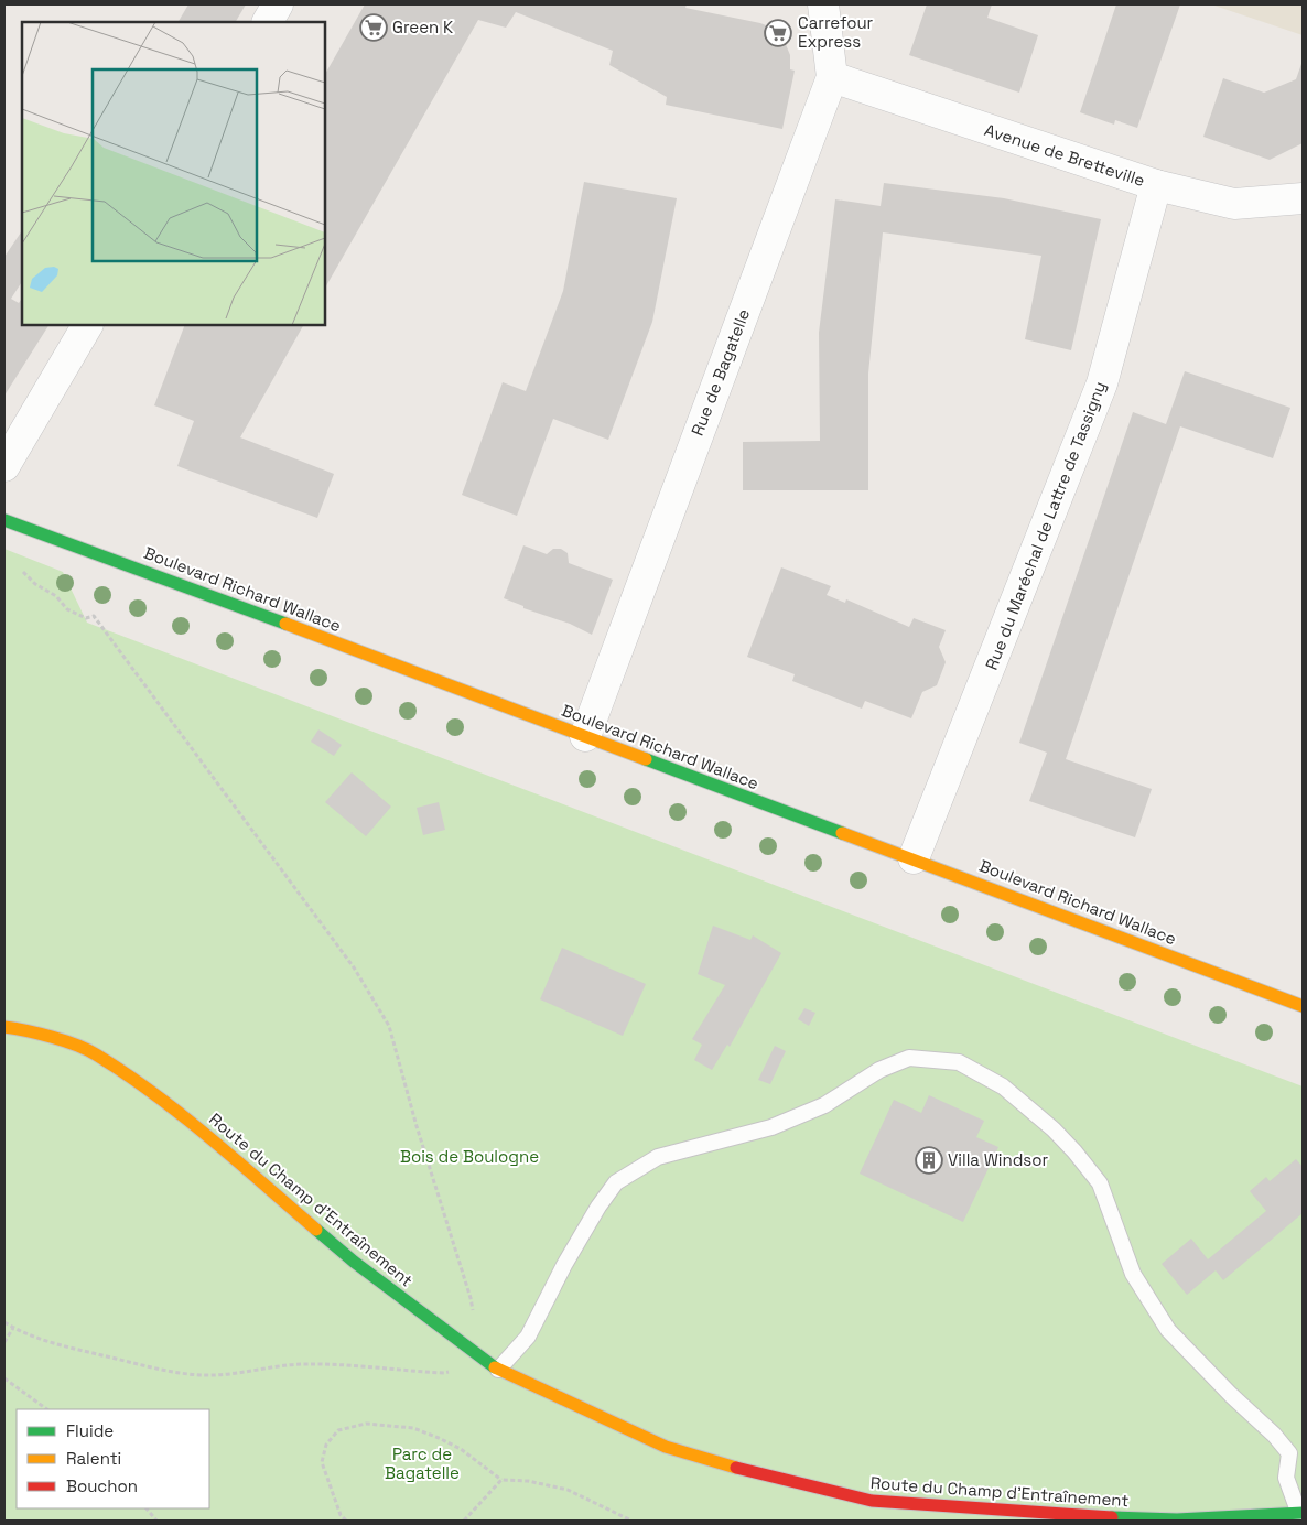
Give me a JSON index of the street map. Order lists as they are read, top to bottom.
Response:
{
  "streets": {
    "street": [
      "Avenue de Bretteville",
      "Rue de Bagatelle",
      "Rue du Maréchal de Lattre de Tassigny",
      "Boulevard Richard Wallace",
      "Route du Champ d'Entraînement"
    ]
  },
  "crossings": [
    ["Avenue de Bretteville", "Rue de Bagatelle"],
    ["Avenue de Bretteville", "Rue du Maréchal de Lattre de Tassigny"],
    ["Rue de Bagatelle", "Boulevard Richard Wallace"],
    ["Rue du Maréchal de Lattre de Tassigny", "Boulevard Richard Wallace"]
  ],
  "parks": ["Bois de Boulogne", "Parc de Bagatelle"],
  "places": {
    "supermarket": ["Green K", "Carrefour Express"],
    "building": ["Villa Windsor"]
  },
  "legend": ["Fluide", "Ralenti", "Bouchon"]
}
